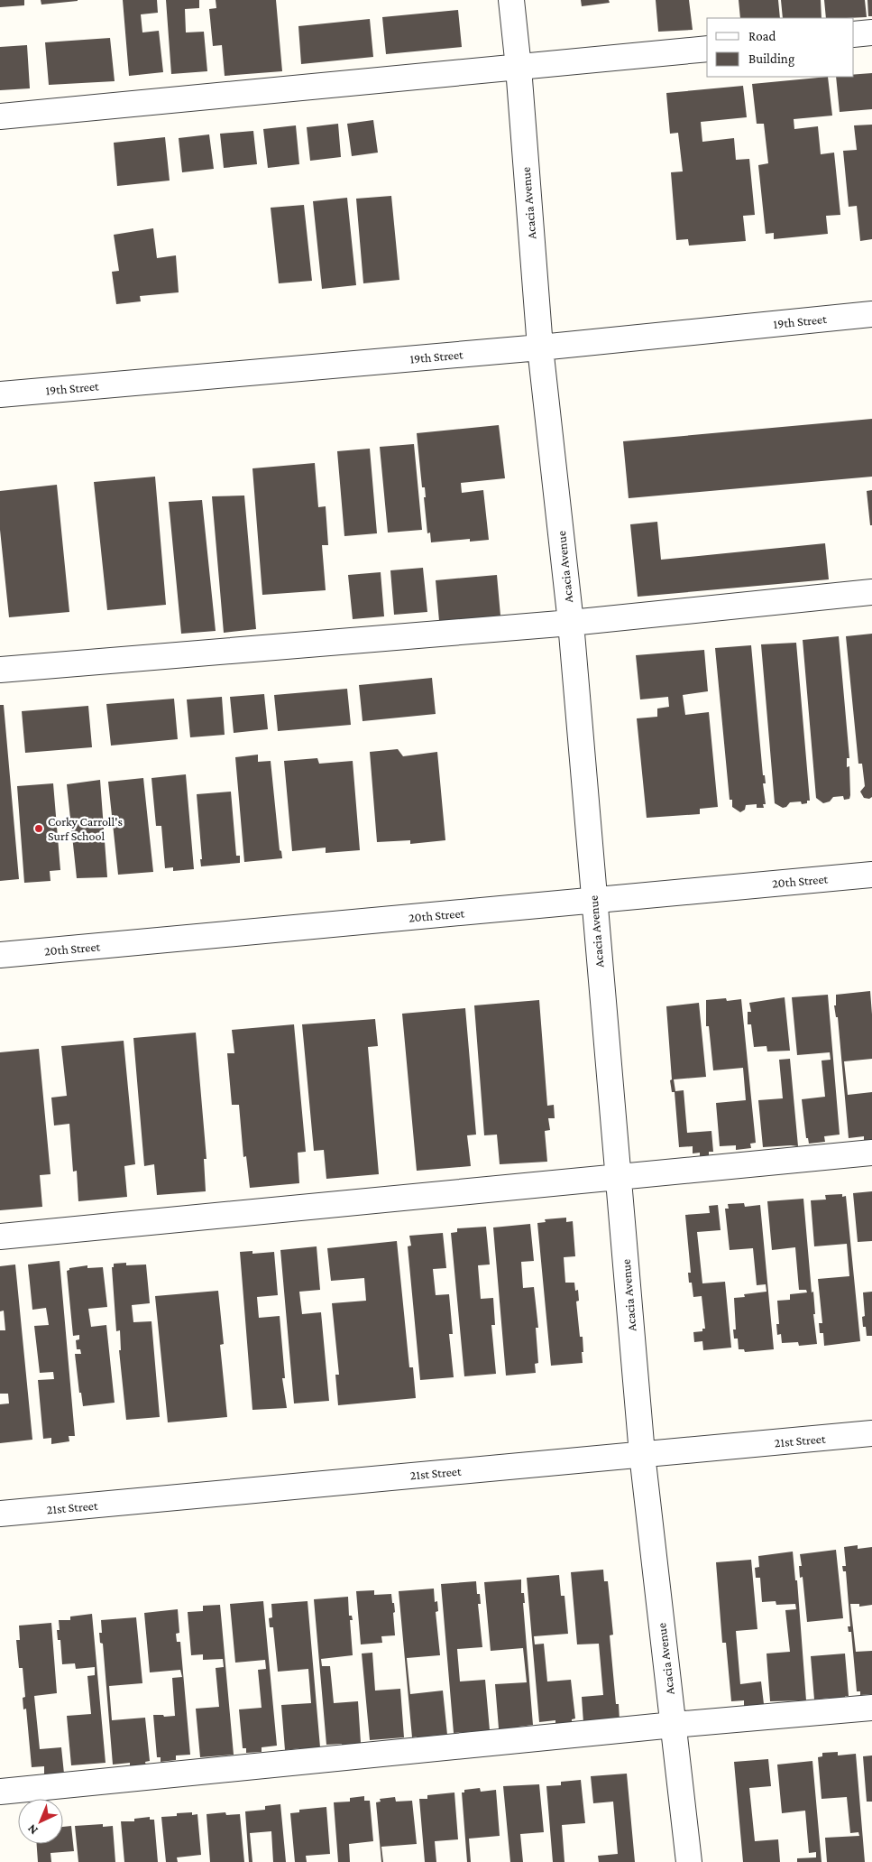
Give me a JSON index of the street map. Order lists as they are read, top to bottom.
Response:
{
  "streets": {
    "street": [
      "Acacia Avenue",
      "19th Street",
      "20th Street",
      "21st Street"
    ]
  },
  "crossings": [
    ["Acacia Avenue", "19th Street"],
    ["Acacia Avenue", "20th Street"],
    ["Acacia Avenue", "21st Street"]
  ],
  "places": ["Corky Carroll's Surf School"],
  "legend": ["Road", "Building"],
  "north": "bottom left"
}
